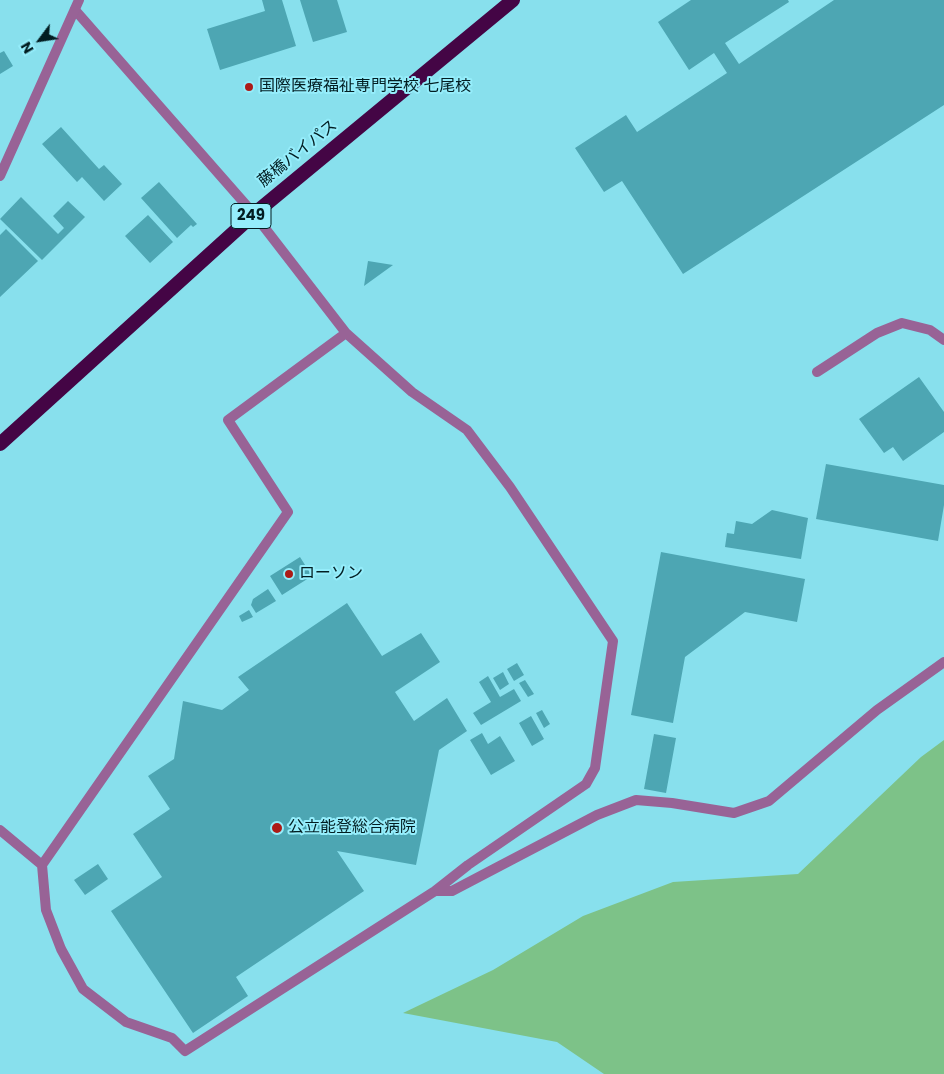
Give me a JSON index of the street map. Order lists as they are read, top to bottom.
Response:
{
  "streets": {
    "highway": ["藤橋バイパス", "249"]
  },
  "places": ["国際医療福祉専門学校 七尾校", "ローソン", "公立能登総合病院"],
  "north": "bottom left"
}
